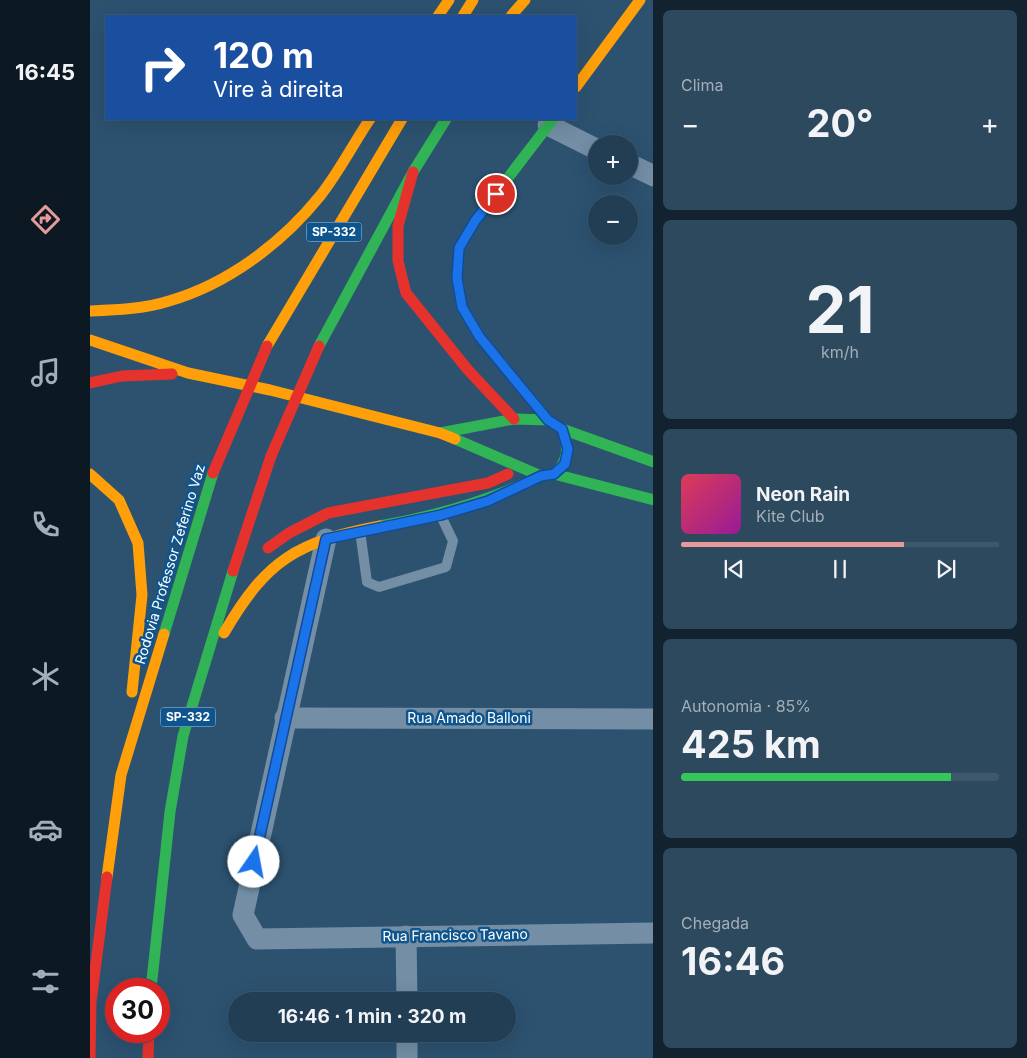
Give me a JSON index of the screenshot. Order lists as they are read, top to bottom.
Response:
{
  "streets": {
    "main road": ["SP-332", "Rodovia Professor Zeferino Vaz"],
    "street": ["Rua Amado Balloni", "Rua Francisco Tavano"]
  },
  "crossings": [
    ["Rua Amado Balloni", "Rua Francisco Tavano"]
  ],
  "page": {
    "tabs": "16:45",
    "tile": [
      "Clima",
      ["21", "km/h"],
      ["Autonomia · 85%", "425 km"],
      ["Chegada", "16:46"]
    ],
    "turn": ["120 m", "Vire à direita"],
    "heat": ["−", "20°", "+"],
    "map_buttons": ["+", "−"],
    "song": ["Neon Rain", "Kite Club"],
    "limit": "30",
    "trip": "16:46 · 1 min · 320 m"
  }
}
